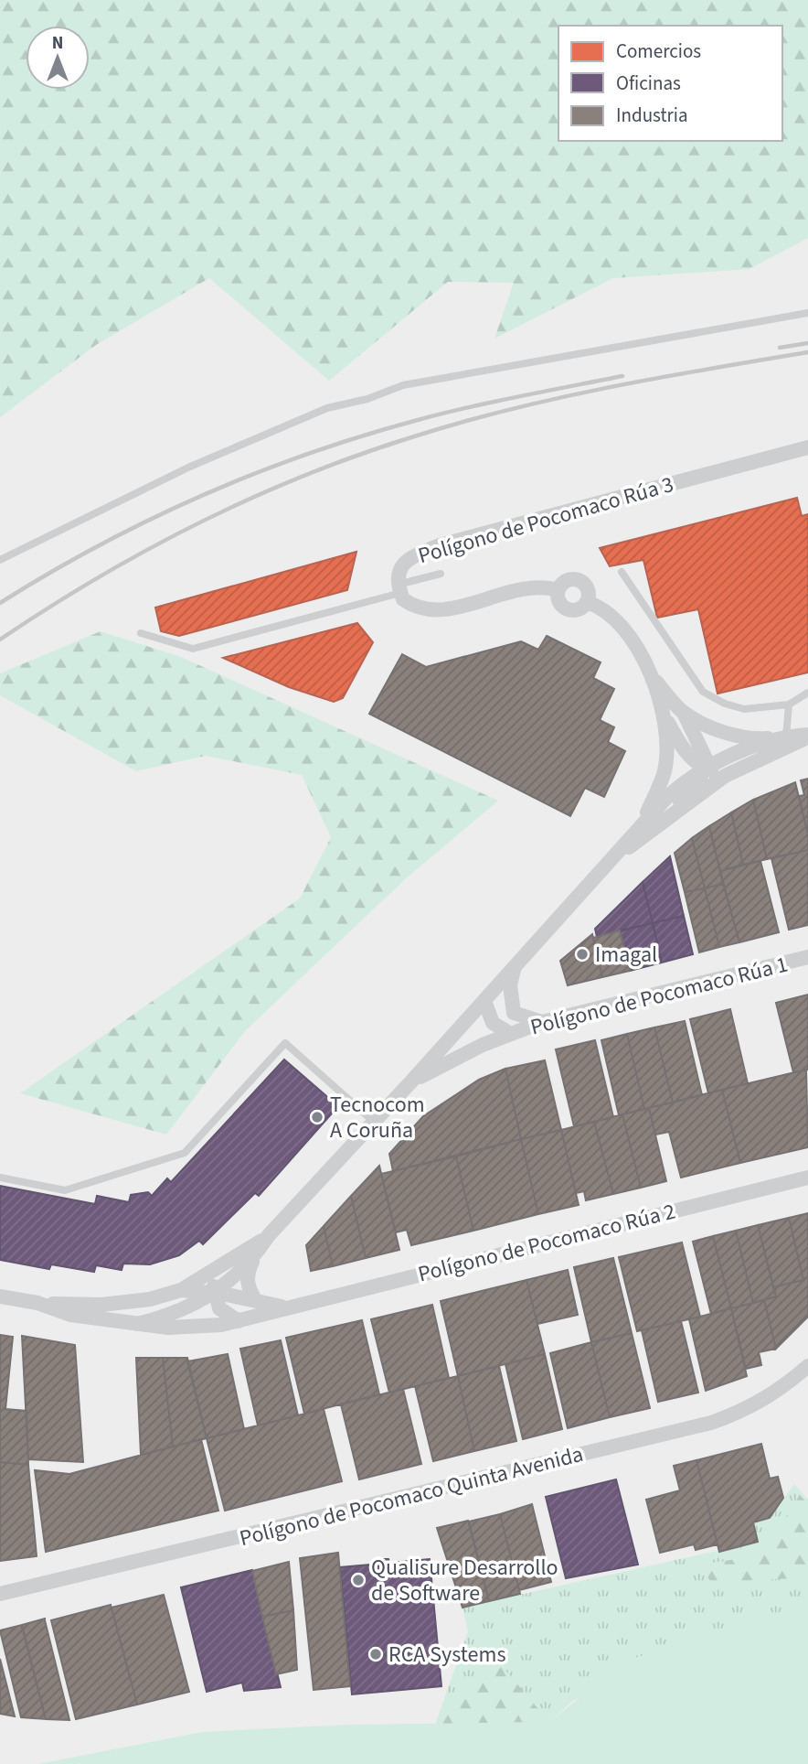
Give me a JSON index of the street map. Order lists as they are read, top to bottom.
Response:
{
  "streets": {
    "street": [
      "Polígono de Pocomaco Rúa 3",
      "Polígono de Pocomaco Rúa 1",
      "Polígono de Pocomaco Rúa 2",
      "Polígono de Pocomaco Quinta Avenida"
    ]
  },
  "places": [
    "Imagal",
    "Tecnocom A Coruña",
    "Qualisure Desarrollo de Software",
    "RCA Systems"
  ],
  "legend": ["Comercios", "Oficinas", "Industria"],
  "north": "top"
}
